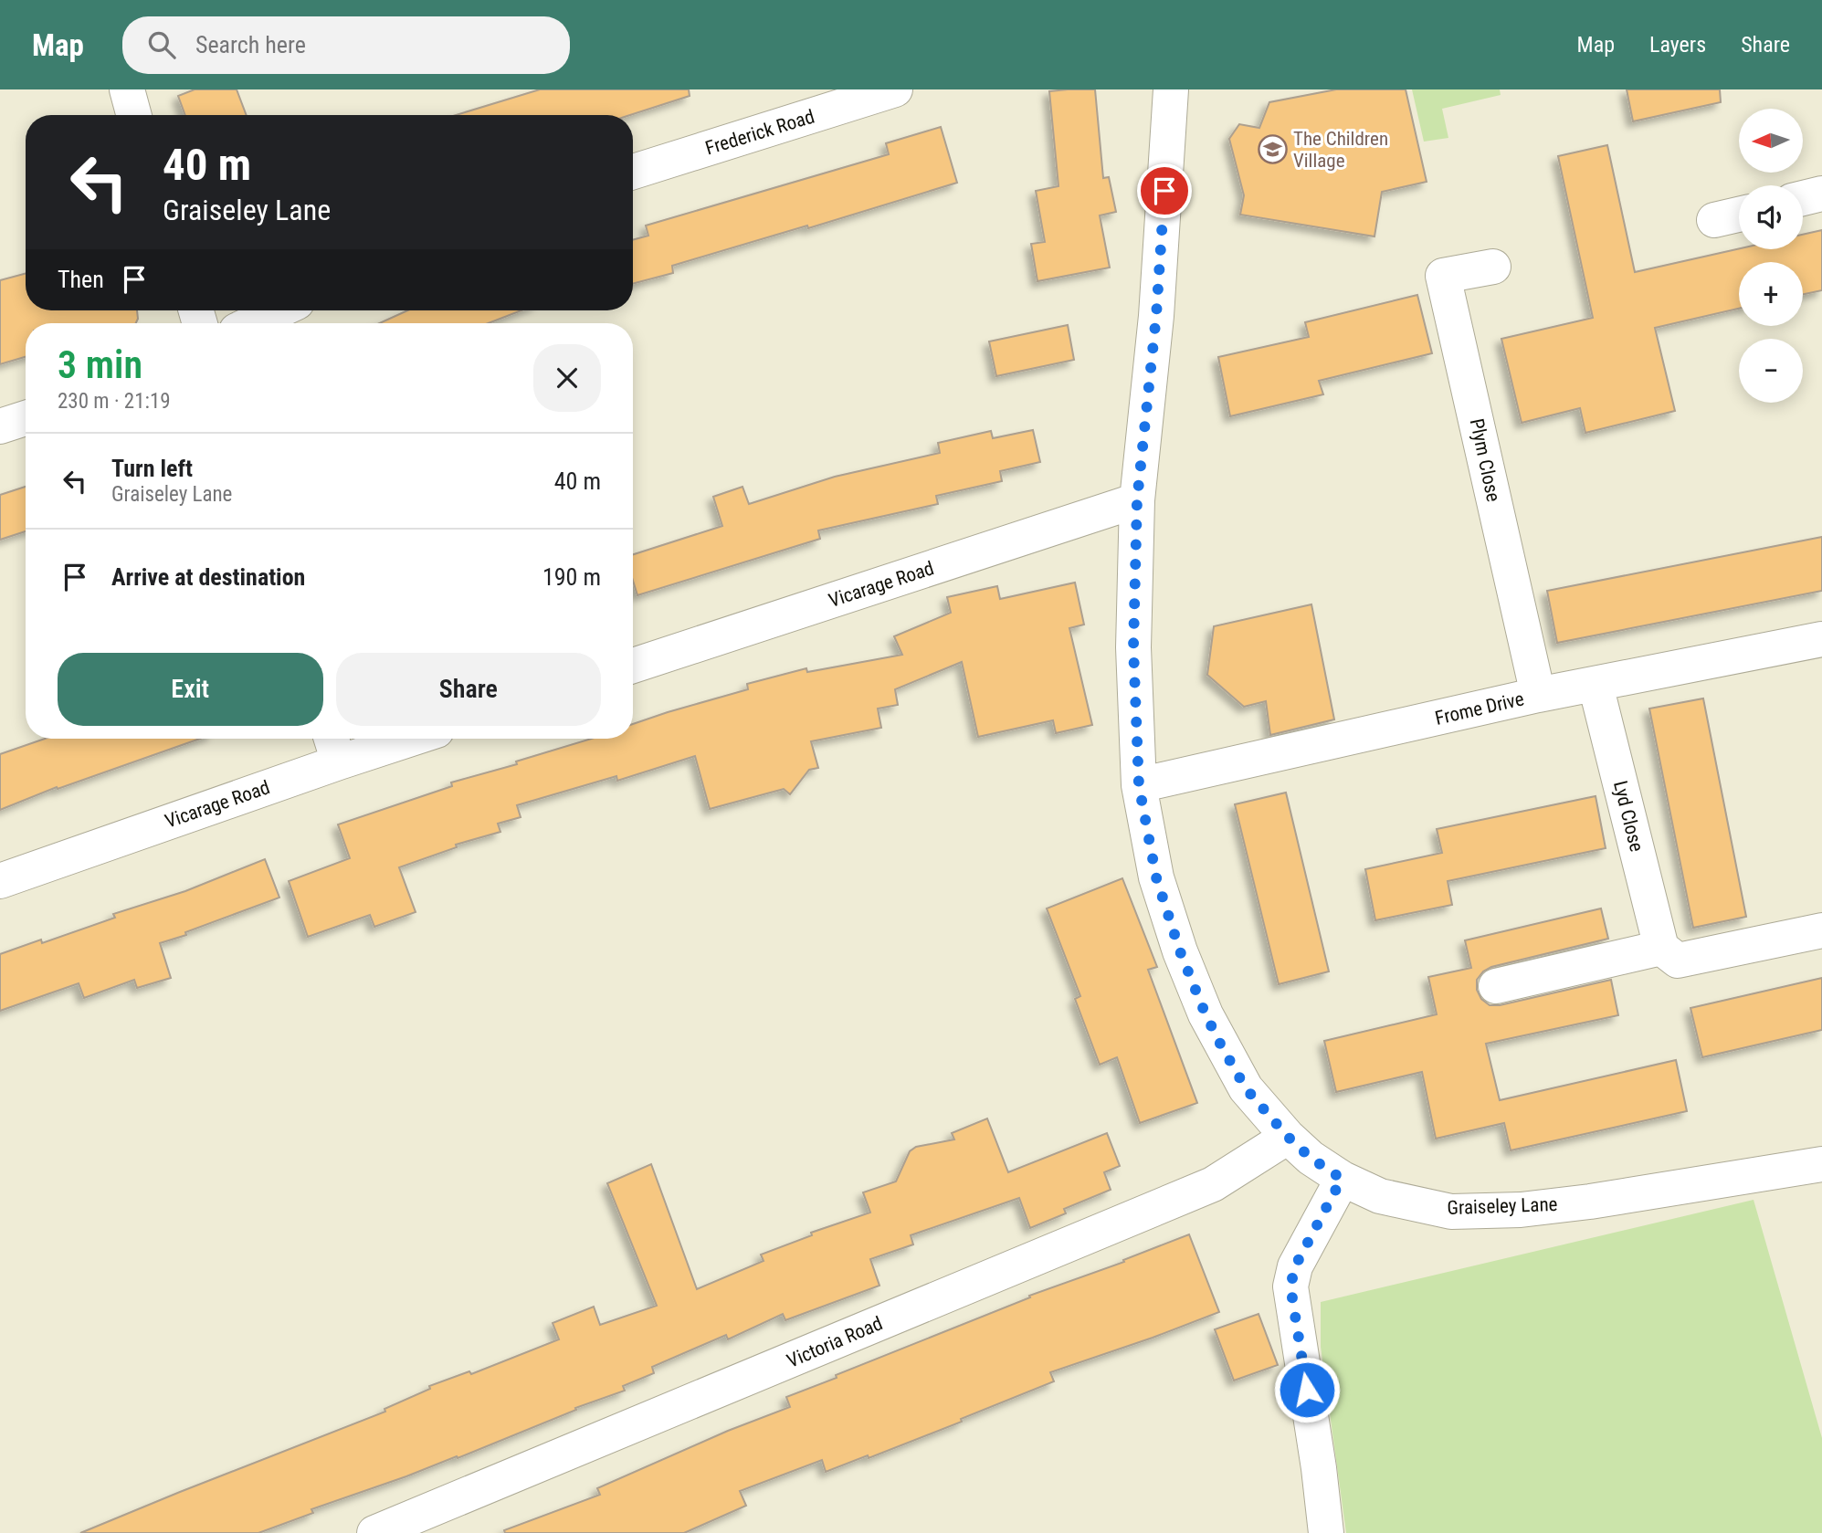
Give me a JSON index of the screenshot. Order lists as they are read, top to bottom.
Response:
{
  "streets": {
    "street": [
      "Frederick Road",
      "Plym Close",
      "Vicarage Road",
      "Frome Drive",
      "Lyd Close",
      "Graiseley Lane",
      "Victoria Road"
    ]
  },
  "crossings": [
    ["Plym Close", "Frome Drive"],
    ["Vicarage Road", "Graiseley Lane"],
    ["Frome Drive", "Lyd Close"],
    ["Frome Drive", "Graiseley Lane"],
    ["Graiseley Lane", "Victoria Road"]
  ],
  "places": {
    "school or university": ["The Children Village"]
  },
  "north": "left",
  "page": {
    "header": "Map",
    "search": "Search here",
    "nav": ["Map", "Layers", "Share"],
    "map_buttons": ["+", "−"],
    "turn": ["40 m", "Graiseley Lane"],
    "then": "Then",
    "heading": ["3 min", "230 m · 21:19"],
    "list": [
      {
        "name": "Turn left",
        "note": "Graiseley Lane",
        "value": "40 m"
      },
      {
        "name": "Arrive at destination",
        "value": "190 m"
      }
    ],
    "buttons": ["Exit", "Share"]
  }
}
